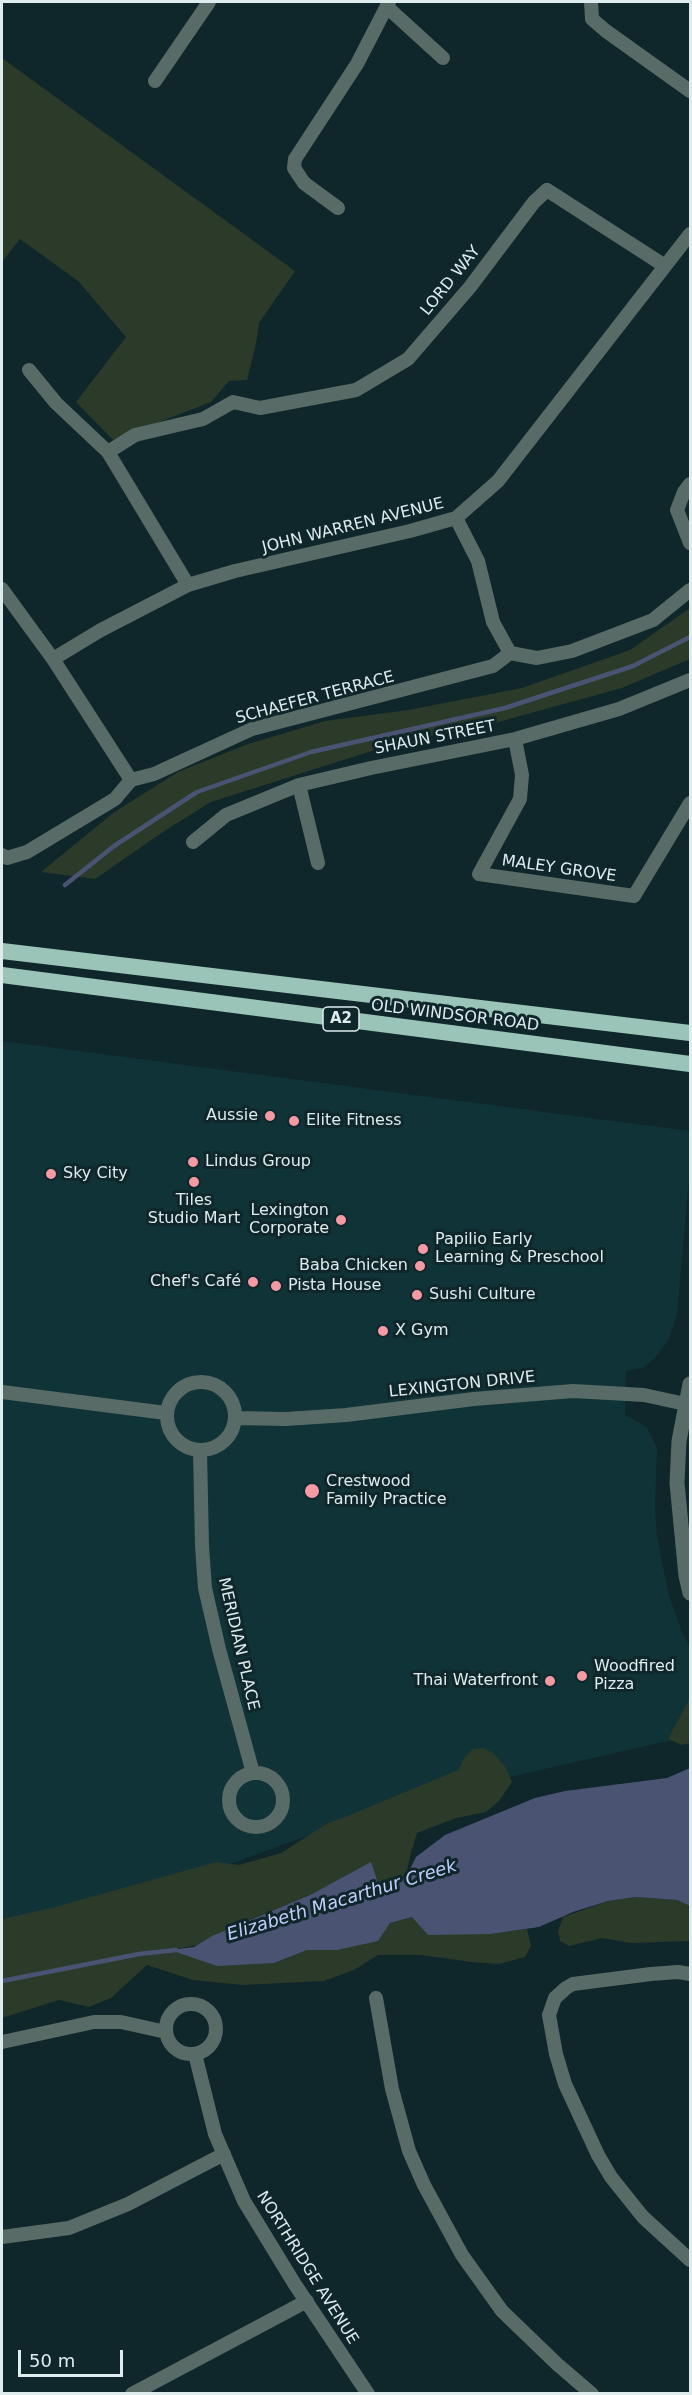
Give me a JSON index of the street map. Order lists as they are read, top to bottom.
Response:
{
  "streets": {
    "highway": ["OLD WINDSOR ROAD", "A2"],
    "street": [
      "LORD WAY",
      "JOHN WARREN AVENUE",
      "SCHAEFER TERRACE",
      "SHAUN STREET",
      "MALEY GROVE",
      "LEXINGTON DRIVE",
      "MERIDIAN PLACE",
      "NORTHRIDGE AVENUE"
    ]
  },
  "crossings": [
    ["LORD WAY", "JOHN WARREN AVENUE"],
    ["SHAUN STREET", "MALEY GROVE"],
    ["LEXINGTON DRIVE", "MERIDIAN PLACE"]
  ],
  "water": ["Elizabeth Macarthur Creek"],
  "places": [
    "Aussie",
    "Elite Fitness",
    "Lindus Group",
    "Sky City",
    "Tiles Studio Mart",
    "Lexington Corporate",
    "Papilio Early Learning & Preschool",
    "Baba Chicken",
    "Chef's Café",
    "Pista House",
    "Sushi Culture",
    "X Gym",
    "Crestwood Family Practice",
    "Woodfired Pizza",
    "Thai Waterfront"
  ],
  "scale_bar": "50 m"
}
